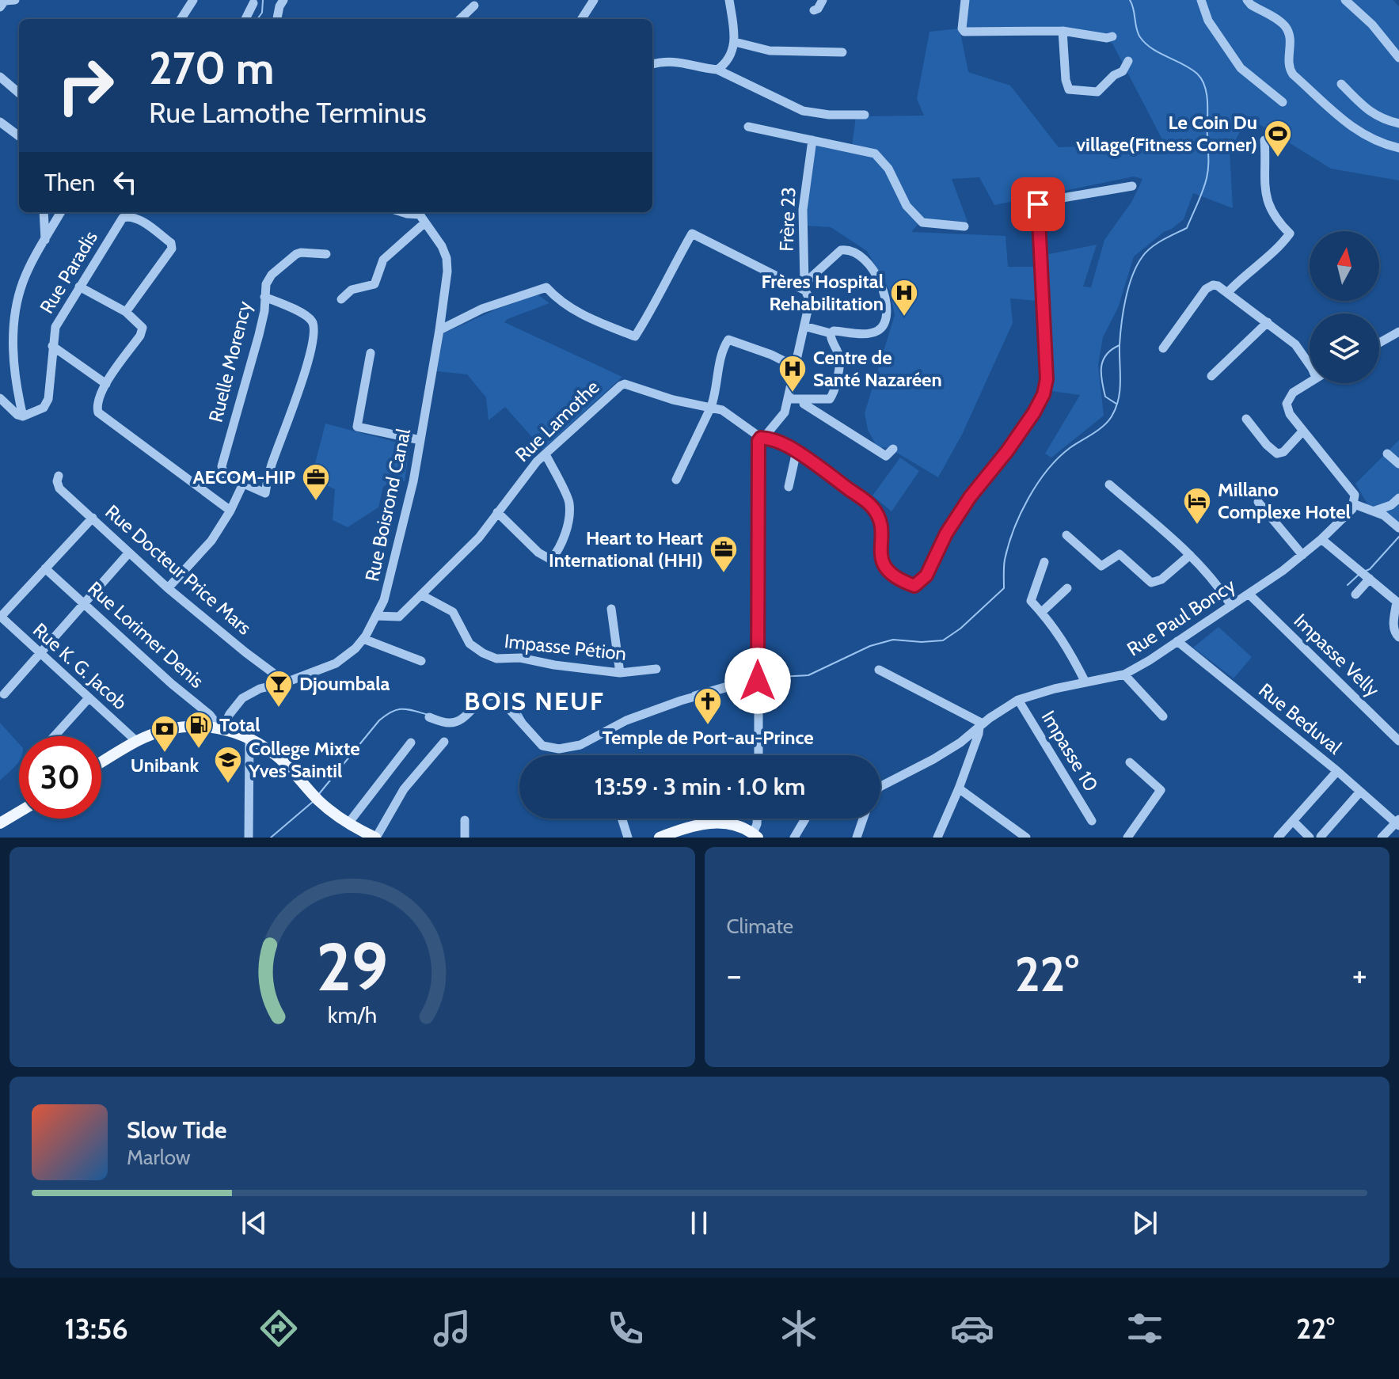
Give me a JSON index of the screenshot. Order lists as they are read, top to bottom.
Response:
{
  "streets": {
    "street": [
      "Frère 23",
      "Rue Paradis",
      "Ruelle Morency",
      "Rue Lamothe",
      "Rue Boisrond Canal",
      "Rue Docteur Price Mars",
      "Rue Paul Boncy",
      "Rue Lorimer Denis",
      "Impasse Pétion",
      "Impasse Velly",
      "Rue K. G. Jacob",
      "Rue Beduval",
      "Impasse 10"
    ]
  },
  "crossings": [
    ["Frère 23", "Rue Lamothe"],
    ["Rue Lamothe", "Rue Boisrond Canal"],
    ["Rue Lamothe", "Impasse Pétion"],
    ["Rue Boisrond Canal", "Rue Docteur Price Mars"],
    ["Rue Boisrond Canal", "Rue Lorimer Denis"],
    ["Rue Paul Boncy", "Impasse Velly"],
    ["Rue Paul Boncy", "Rue Beduval"],
    ["Rue Paul Boncy", "Impasse 10"]
  ],
  "districts": ["BOIS NEUF"],
  "places": {
    "sports": ["Le Coin Du village(Fitness Corner)"],
    "hospital": ["Frères Hospital Rehabilitation", "Centre de Santé Nazaréen"],
    "office": ["AECOM-HIP", "Heart to Heart International (HHI)"],
    "hotel": ["Millano Complexe Hotel"],
    "bar": ["Djoumbala"],
    "church": ["Temple de Port-au-Prince"],
    "fuel station": ["Total"],
    "bank": ["Unibank"],
    "school or university": ["College Mixte Yves Saintil"]
  },
  "north": "top",
  "page": {
    "turn": ["270 m", "Rue Lamothe Terminus"],
    "then": "Then",
    "limit": "30",
    "trip": "13:59 · 3 min · 1.0 km",
    "tile": "Climate",
    "heat": ["−", "22°", "+"],
    "song": ["Slow Tide", "Marlow"],
    "tabs": ["13:56", "22°"],
    "gauge": ["29", "km/h"]
  }
}
